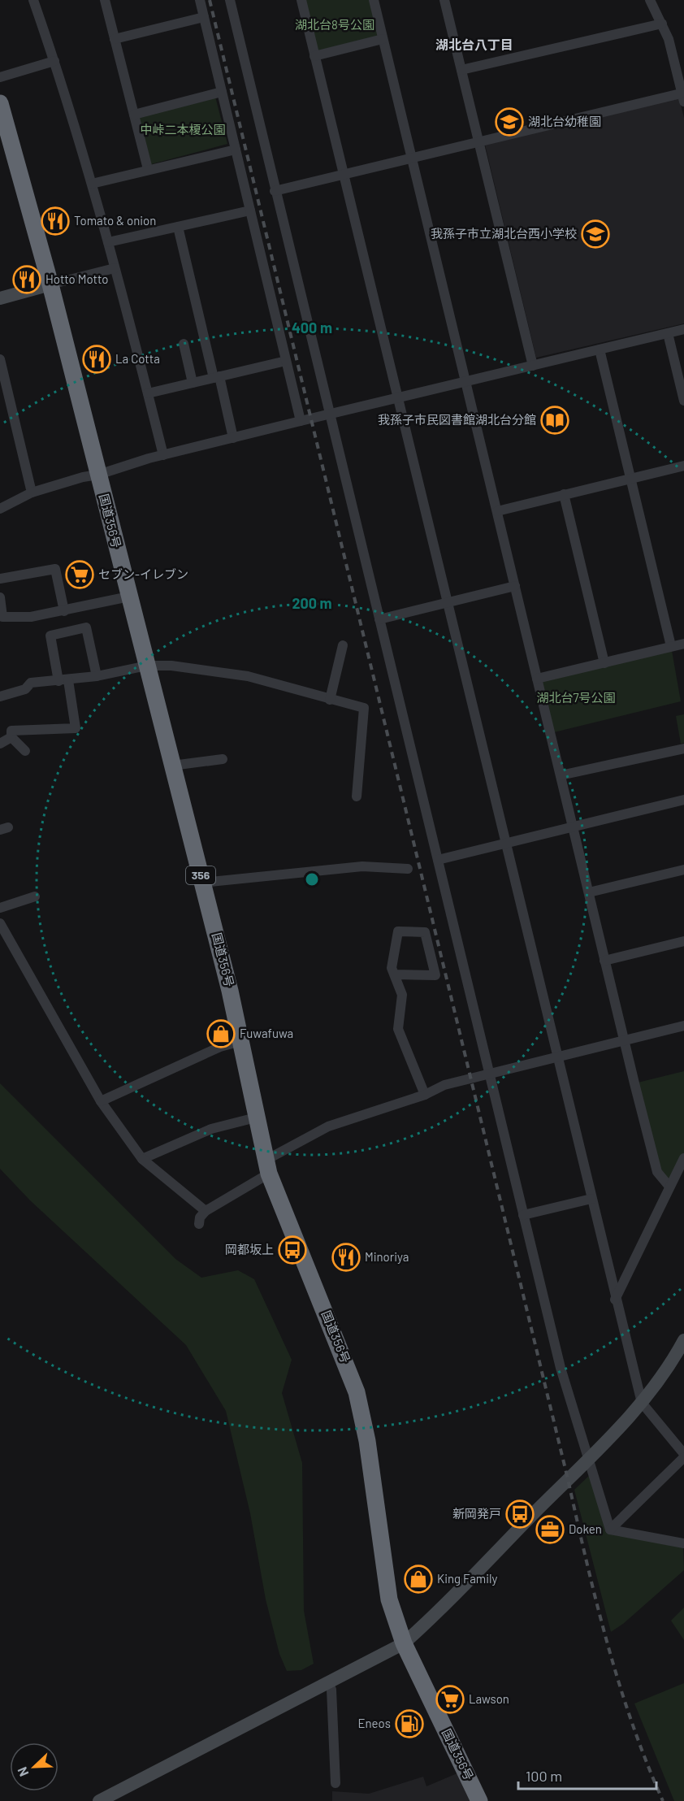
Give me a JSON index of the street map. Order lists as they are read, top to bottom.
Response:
{
  "streets": {
    "highway": ["国道356号", "356"]
  },
  "districts": ["湖北台八丁目"],
  "parks": ["湖北台8号公園", "中峠二本榎公園", "湖北台7号公園"],
  "places": {
    "school or university": ["湖北台幼稚園", "我孫子市立湖北台西小学校"],
    "restaurant": [
      "Tomato & onion",
      "Hotto Motto",
      "La Cotta",
      "Minoriya"
    ],
    "library": ["我孫子市民図書館湖北台分館"],
    "supermarket": ["セブン-イレブン", "Lawson"],
    "shop": ["Fuwafuwa", "King Family"],
    "bus stop": ["岡都坂上", "新岡発戸"],
    "office": ["Doken"],
    "fuel station": ["Eneos"]
  },
  "scale_bar": "100 m",
  "north": "bottom left",
  "rings": ["400 m", "200 m"]
}
